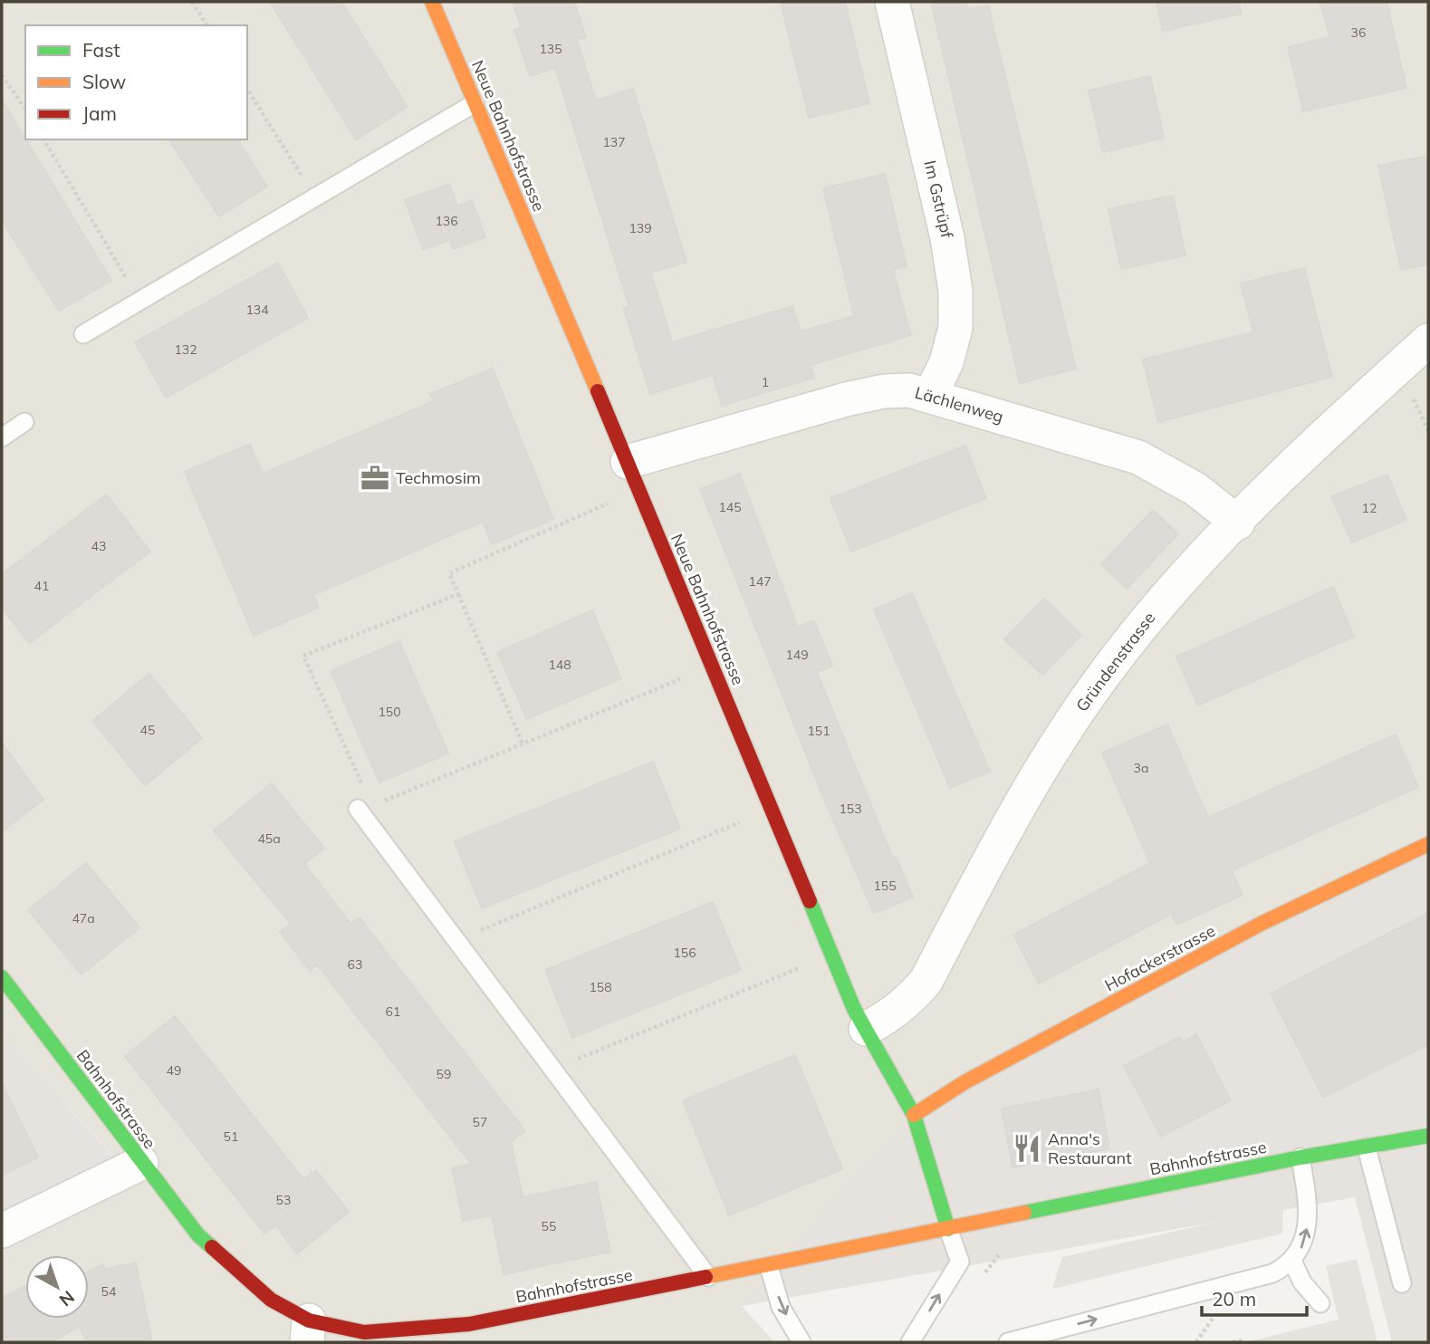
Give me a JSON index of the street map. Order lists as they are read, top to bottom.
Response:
{
  "streets": {
    "street": [
      "Neue Bahnhofstrasse",
      "Im Gstrüpf",
      "Lächlenweg",
      "Gründenstrasse",
      "Hofackerstrasse",
      "Bahnhofstrasse"
    ]
  },
  "crossings": [
    ["Neue Bahnhofstrasse", "Lächlenweg"],
    ["Neue Bahnhofstrasse", "Gründenstrasse"],
    ["Neue Bahnhofstrasse", "Hofackerstrasse"],
    ["Neue Bahnhofstrasse", "Bahnhofstrasse"],
    ["Im Gstrüpf", "Lächlenweg"],
    ["Lächlenweg", "Gründenstrasse"]
  ],
  "places": {
    "office": ["Techmosim"],
    "restaurant": ["Anna's Restaurant"]
  },
  "house_numbers": [
    "36",
    "135",
    "137",
    "136",
    "139",
    "134",
    "132",
    "1",
    "145",
    "12",
    "43",
    "147",
    "41",
    "149",
    "148",
    "150",
    "45",
    "151",
    "3a",
    "153",
    "45a",
    "155",
    "47a",
    "156",
    "63",
    "158",
    "61",
    "49",
    "59",
    "57",
    "51",
    "53",
    "55",
    "54"
  ],
  "legend": ["Fast", "Slow", "Jam"],
  "scale_bar": "20 m",
  "north": "bottom right"
}
